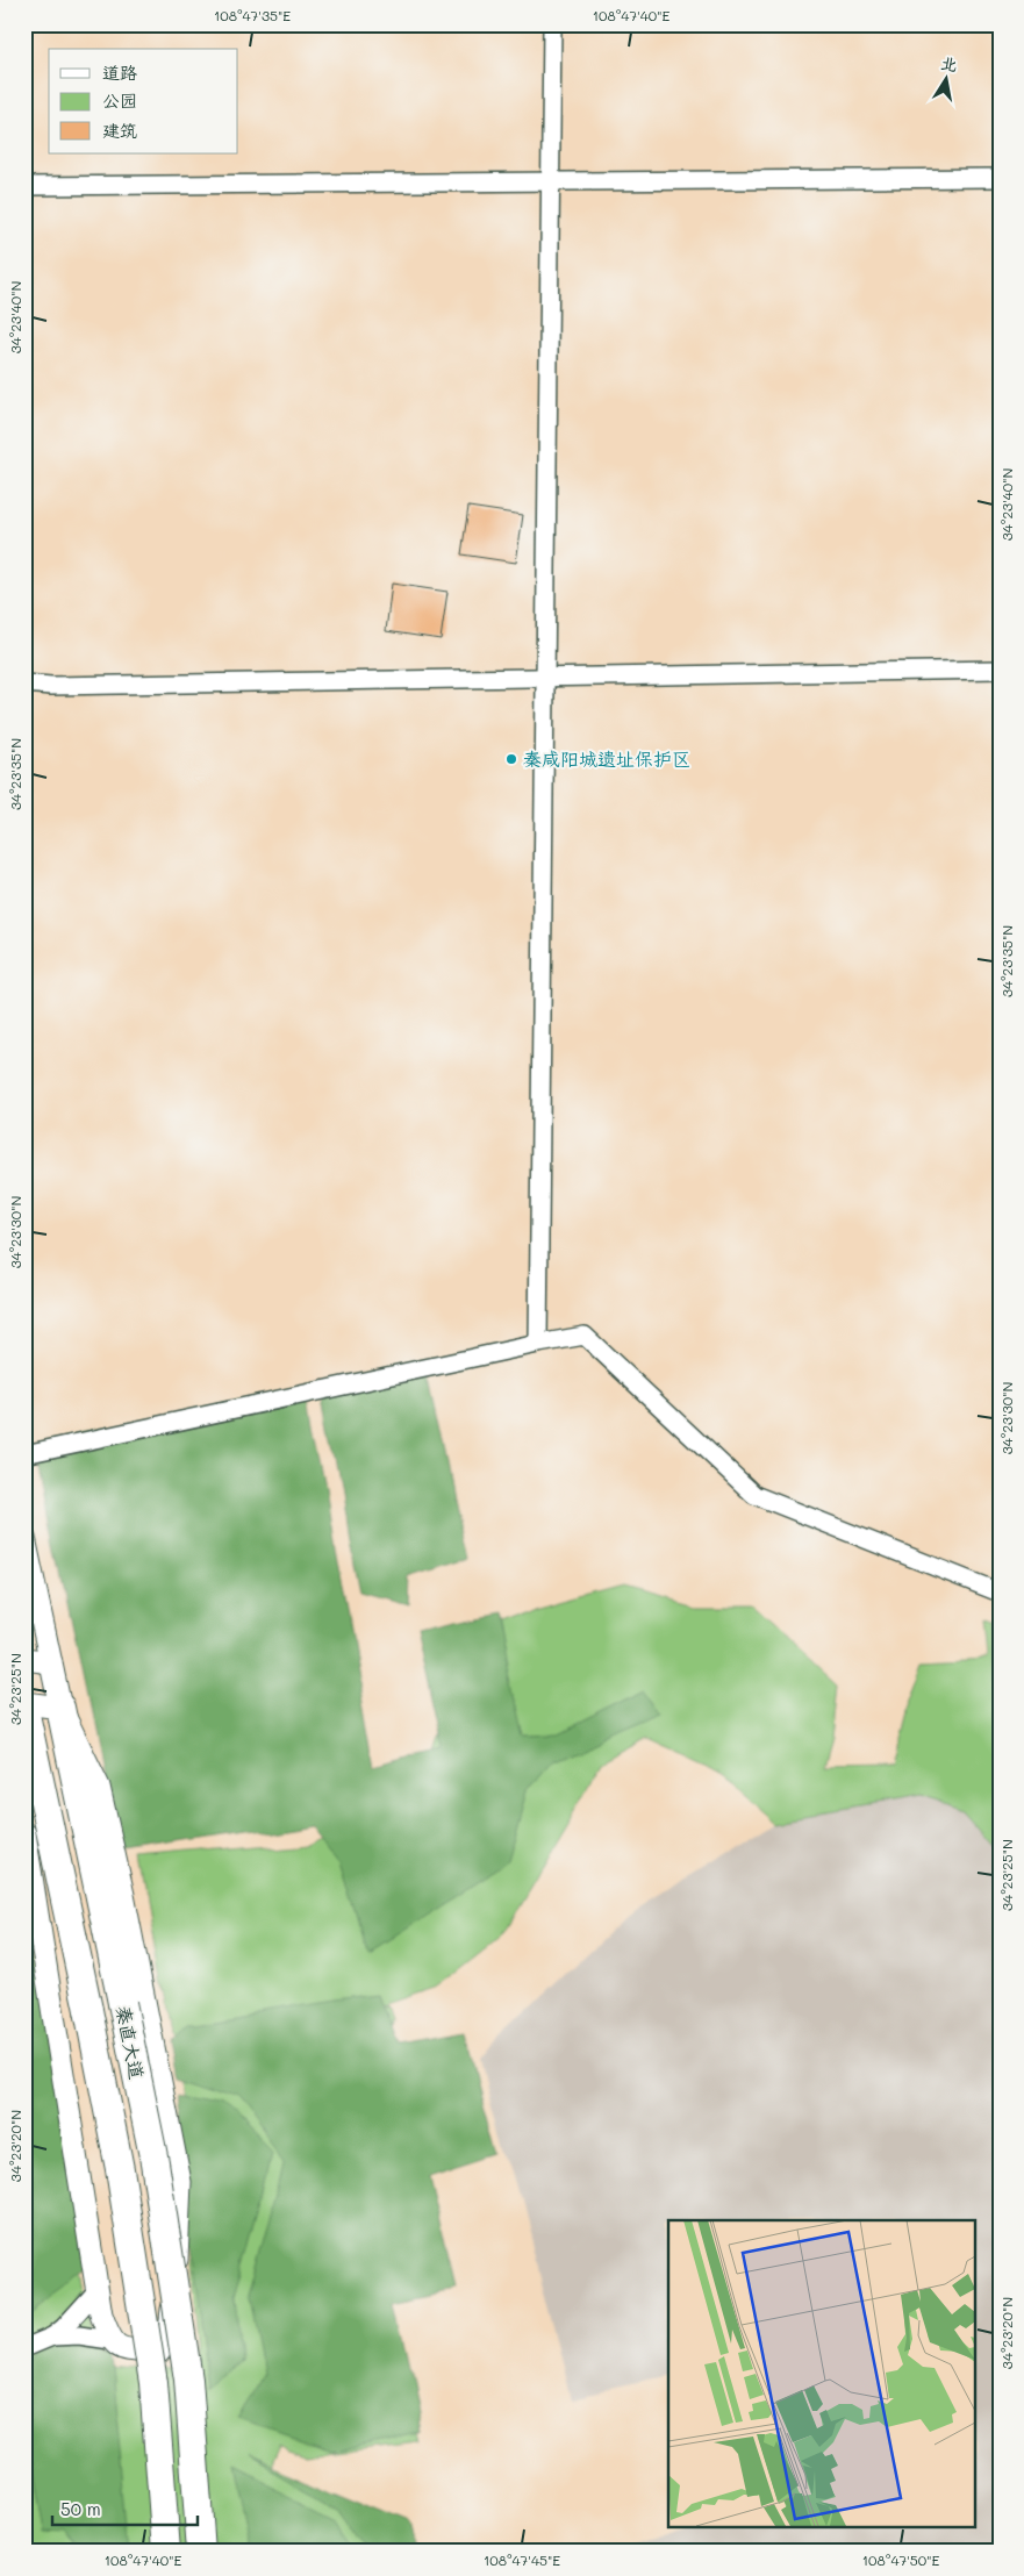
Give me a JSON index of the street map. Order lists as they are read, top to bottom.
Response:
{
  "streets": {
    "main road": ["秦直大道"]
  },
  "places": ["秦咸阳城遗址保护区"],
  "legend": ["道路", "公园", "建筑"],
  "scale_bar": "50 m",
  "north": "top",
  "coordinates": [
    "108°47'35\"E",
    "108°47'40\"E",
    "34°23'40\"N",
    "34°23'35\"N",
    "34°23'30\"N",
    "34°23'25\"N",
    "34°23'20\"N",
    "108°47'45\"E",
    "108°47'50\"E"
  ]
}
